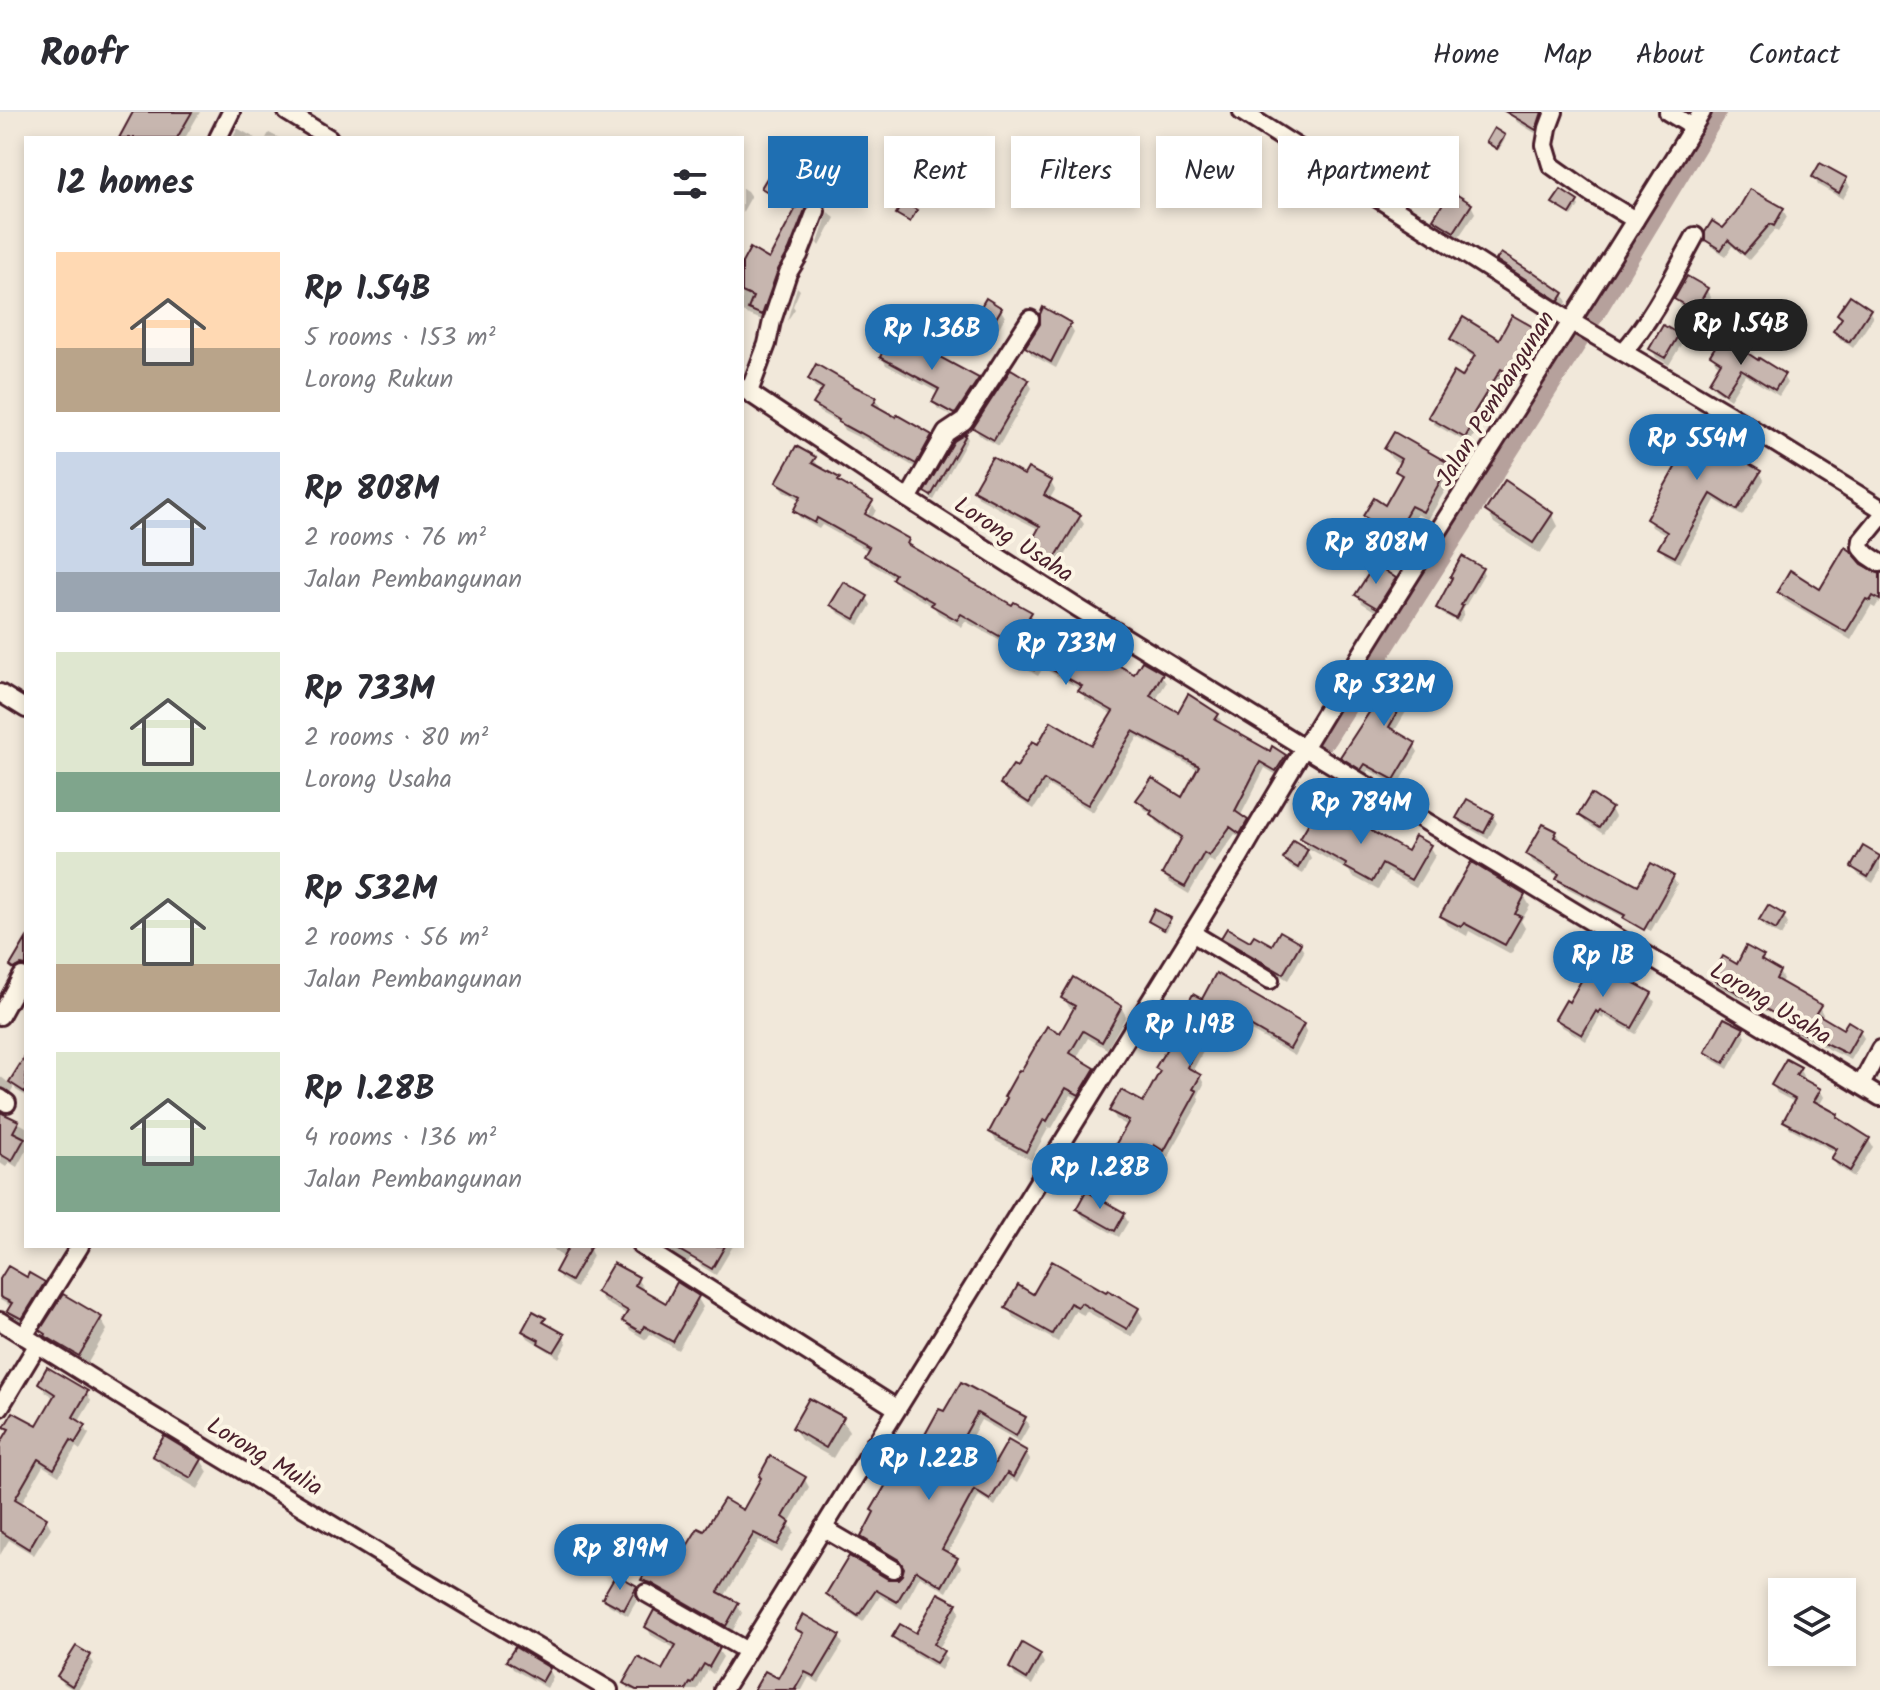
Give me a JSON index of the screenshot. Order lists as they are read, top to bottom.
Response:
{
  "streets": {
    "street": ["Jalan Pembangunan", "Lorong Usaha", "Lorong Mulia"]
  },
  "crossings": [
    ["Jalan Pembangunan", "Lorong Usaha"]
  ],
  "page": {
    "header": "Roofr",
    "nav": [
      "Home",
      "Map",
      "About",
      "Contact"
    ],
    "chip": [
      "Buy",
      "Rent",
      "Filters",
      "New",
      "Apartment"
    ],
    "heading": "12 homes",
    "list": [
      {
        "name": "Rp 1.54B",
        "note": "5 rooms · 153 m² · Lorong Rukun"
      },
      {
        "name": "Rp 808M",
        "note": "2 rooms · 76 m² · Jalan Pembangunan"
      },
      {
        "name": "Rp 733M",
        "note": "2 rooms · 80 m² · Lorong Usaha"
      },
      {
        "name": "Rp 532M",
        "note": "2 rooms · 56 m² · Jalan Pembangunan"
      },
      {
        "name": "Rp 1.28B",
        "note": "4 rooms · 136 m² · Jalan Pembangunan"
      }
    ],
    "price": [
      "Rp 1.54B",
      "Rp 1.36B",
      "Rp 554M",
      "Rp 808M",
      "Rp 733M",
      "Rp 532M",
      "Rp 784M",
      "Rp 1B",
      "Rp 1.19B",
      "Rp 1.28B",
      "Rp 1.22B",
      "Rp 819M"
    ]
  }
}
